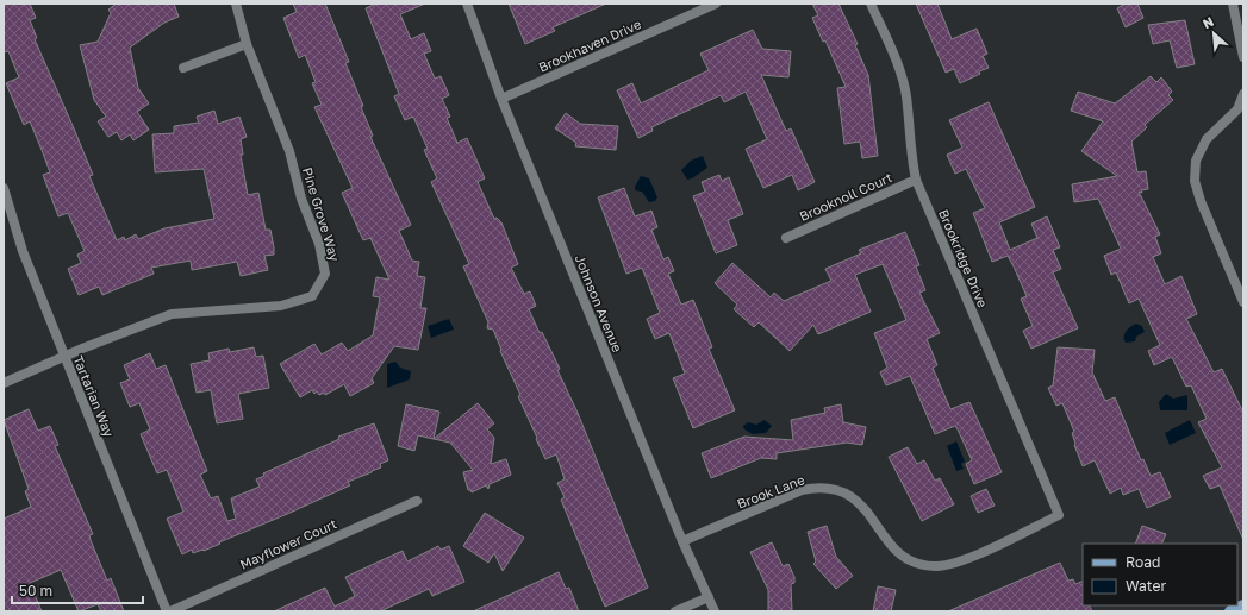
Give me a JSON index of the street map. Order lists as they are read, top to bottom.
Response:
{
  "streets": {
    "street": [
      "Brookhaven Drive",
      "Brooknoll Court",
      "Pine Grove Way",
      "Brookridge Drive",
      "Johnson Avenue",
      "Tartarian Way",
      "Brook Lane",
      "Mayflower Court"
    ]
  },
  "crossings": [
    ["Brookhaven Drive", "Johnson Avenue"],
    ["Brooknoll Court", "Brookridge Drive"],
    ["Pine Grove Way", "Tartarian Way"],
    ["Brookridge Drive", "Brook Lane"],
    ["Johnson Avenue", "Brook Lane"]
  ],
  "legend": ["Road", "Water"],
  "scale_bar": "50 m",
  "north": "top left"
}
